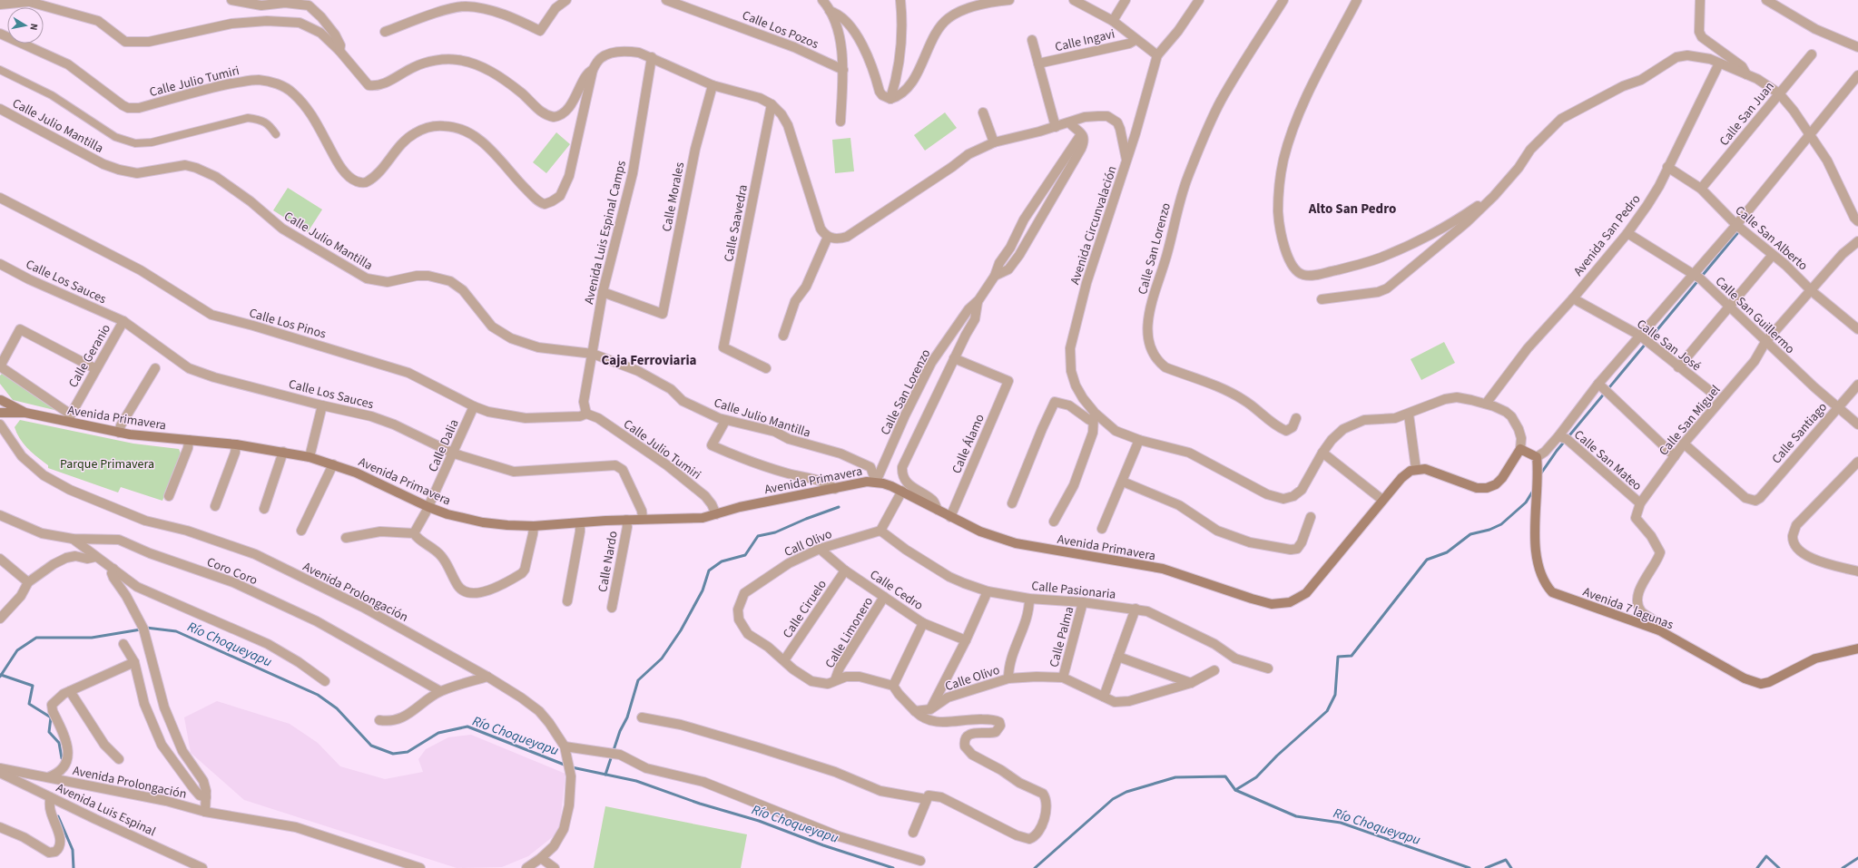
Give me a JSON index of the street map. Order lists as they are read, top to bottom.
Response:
{
  "streets": {
    "main road": ["Avenida Primavera", "Avenida 7 lagunas"],
    "street": [
      "Calle Los Pozos",
      "Calle Ingavi",
      "Calle Julio Tumiri",
      "Calle San Juan",
      "Calle Julio Mantilla",
      "Calle Morales",
      "Calle Saavedra",
      "Avenida Circunvalación",
      "Avenida Luis Espinal Camps",
      "Avenida San Pedro",
      "Calle San Alberto",
      "Calle San Lorenzo",
      "Calle Los Sauces",
      "Calle San Guillermo",
      "Calle Los Pinos",
      "Calle San José",
      "Calle Geranio",
      "Calle San Miguel",
      "Calle Santiago",
      "Calle Álamo",
      "Calle Dalia",
      "Calle San Mateo",
      "Call Olivo",
      "Calle Nardo",
      "Coro Coro",
      "Calle Cedro",
      "Calle Pasionaria",
      "Avenida Prolongación",
      "Calle Ciruelo",
      "Calle Limonero",
      "Calle Palma",
      "Calle Olivo",
      "Avenida Luis Espinal"
    ]
  },
  "crossings": [
    ["Calle Julio Tumiri", "Avenida Luis Espinal Camps"],
    ["Calle Julio Tumiri", "Calle Los Pinos"],
    ["Calle Julio Tumiri", "Avenida Primavera"],
    ["Calle San Juan", "Calle San Alberto"],
    ["Calle Julio Mantilla", "Avenida Luis Espinal Camps"],
    ["Calle Julio Mantilla", "Calle San Lorenzo"],
    ["Calle Julio Mantilla", "Avenida Primavera"],
    ["Calle Morales", "Avenida Luis Espinal Camps"],
    ["Avenida Circunvalación", "Avenida San Pedro"],
    ["Avenida Circunvalación", "Avenida Primavera"],
    ["Avenida Luis Espinal Camps", "Calle Los Pinos"],
    ["Avenida San Pedro", "Calle San Alberto"],
    ["Avenida San Pedro", "Calle San Guillermo"],
    ["Avenida San Pedro", "Calle San José"],
    ["Avenida San Pedro", "Avenida Primavera"],
    ["Calle San Alberto", "Calle San Miguel"],
    ["Calle San Lorenzo", "Avenida Primavera"],
    ["Calle Los Sauces", "Calle Geranio"],
    ["Calle Los Sauces", "Avenida Primavera"],
    ["Calle Los Sauces", "Calle Dalia"],
    ["Calle San Guillermo", "Calle San Miguel"],
    ["Calle San Guillermo", "Calle Santiago"],
    ["Calle Los Pinos", "Calle Dalia"],
    ["Calle Geranio", "Avenida Primavera"],
    ["Avenida Primavera", "Calle Álamo"],
    ["Avenida Primavera", "Calle Dalia"],
    ["Avenida Primavera", "Calle Nardo"],
    ["Calle San Miguel", "Calle Santiago"],
    ["Calle San Miguel", "Calle San Mateo"],
    ["Calle San Miguel", "Avenida 7 lagunas"],
    ["Call Olivo", "Calle Cedro"],
    ["Call Olivo", "Calle Pasionaria"],
    ["Call Olivo", "Calle Ciruelo"],
    ["Calle Cedro", "Calle Ciruelo"],
    ["Calle Cedro", "Calle Limonero"],
    ["Calle Pasionaria", "Calle Palma"],
    ["Calle Palma", "Calle Olivo"]
  ],
  "districts": ["Alto San Pedro", "Caja Ferroviaria"],
  "water": ["Río Choqueyapu"],
  "parks": ["Parque Primavera"],
  "north": "right"
}
